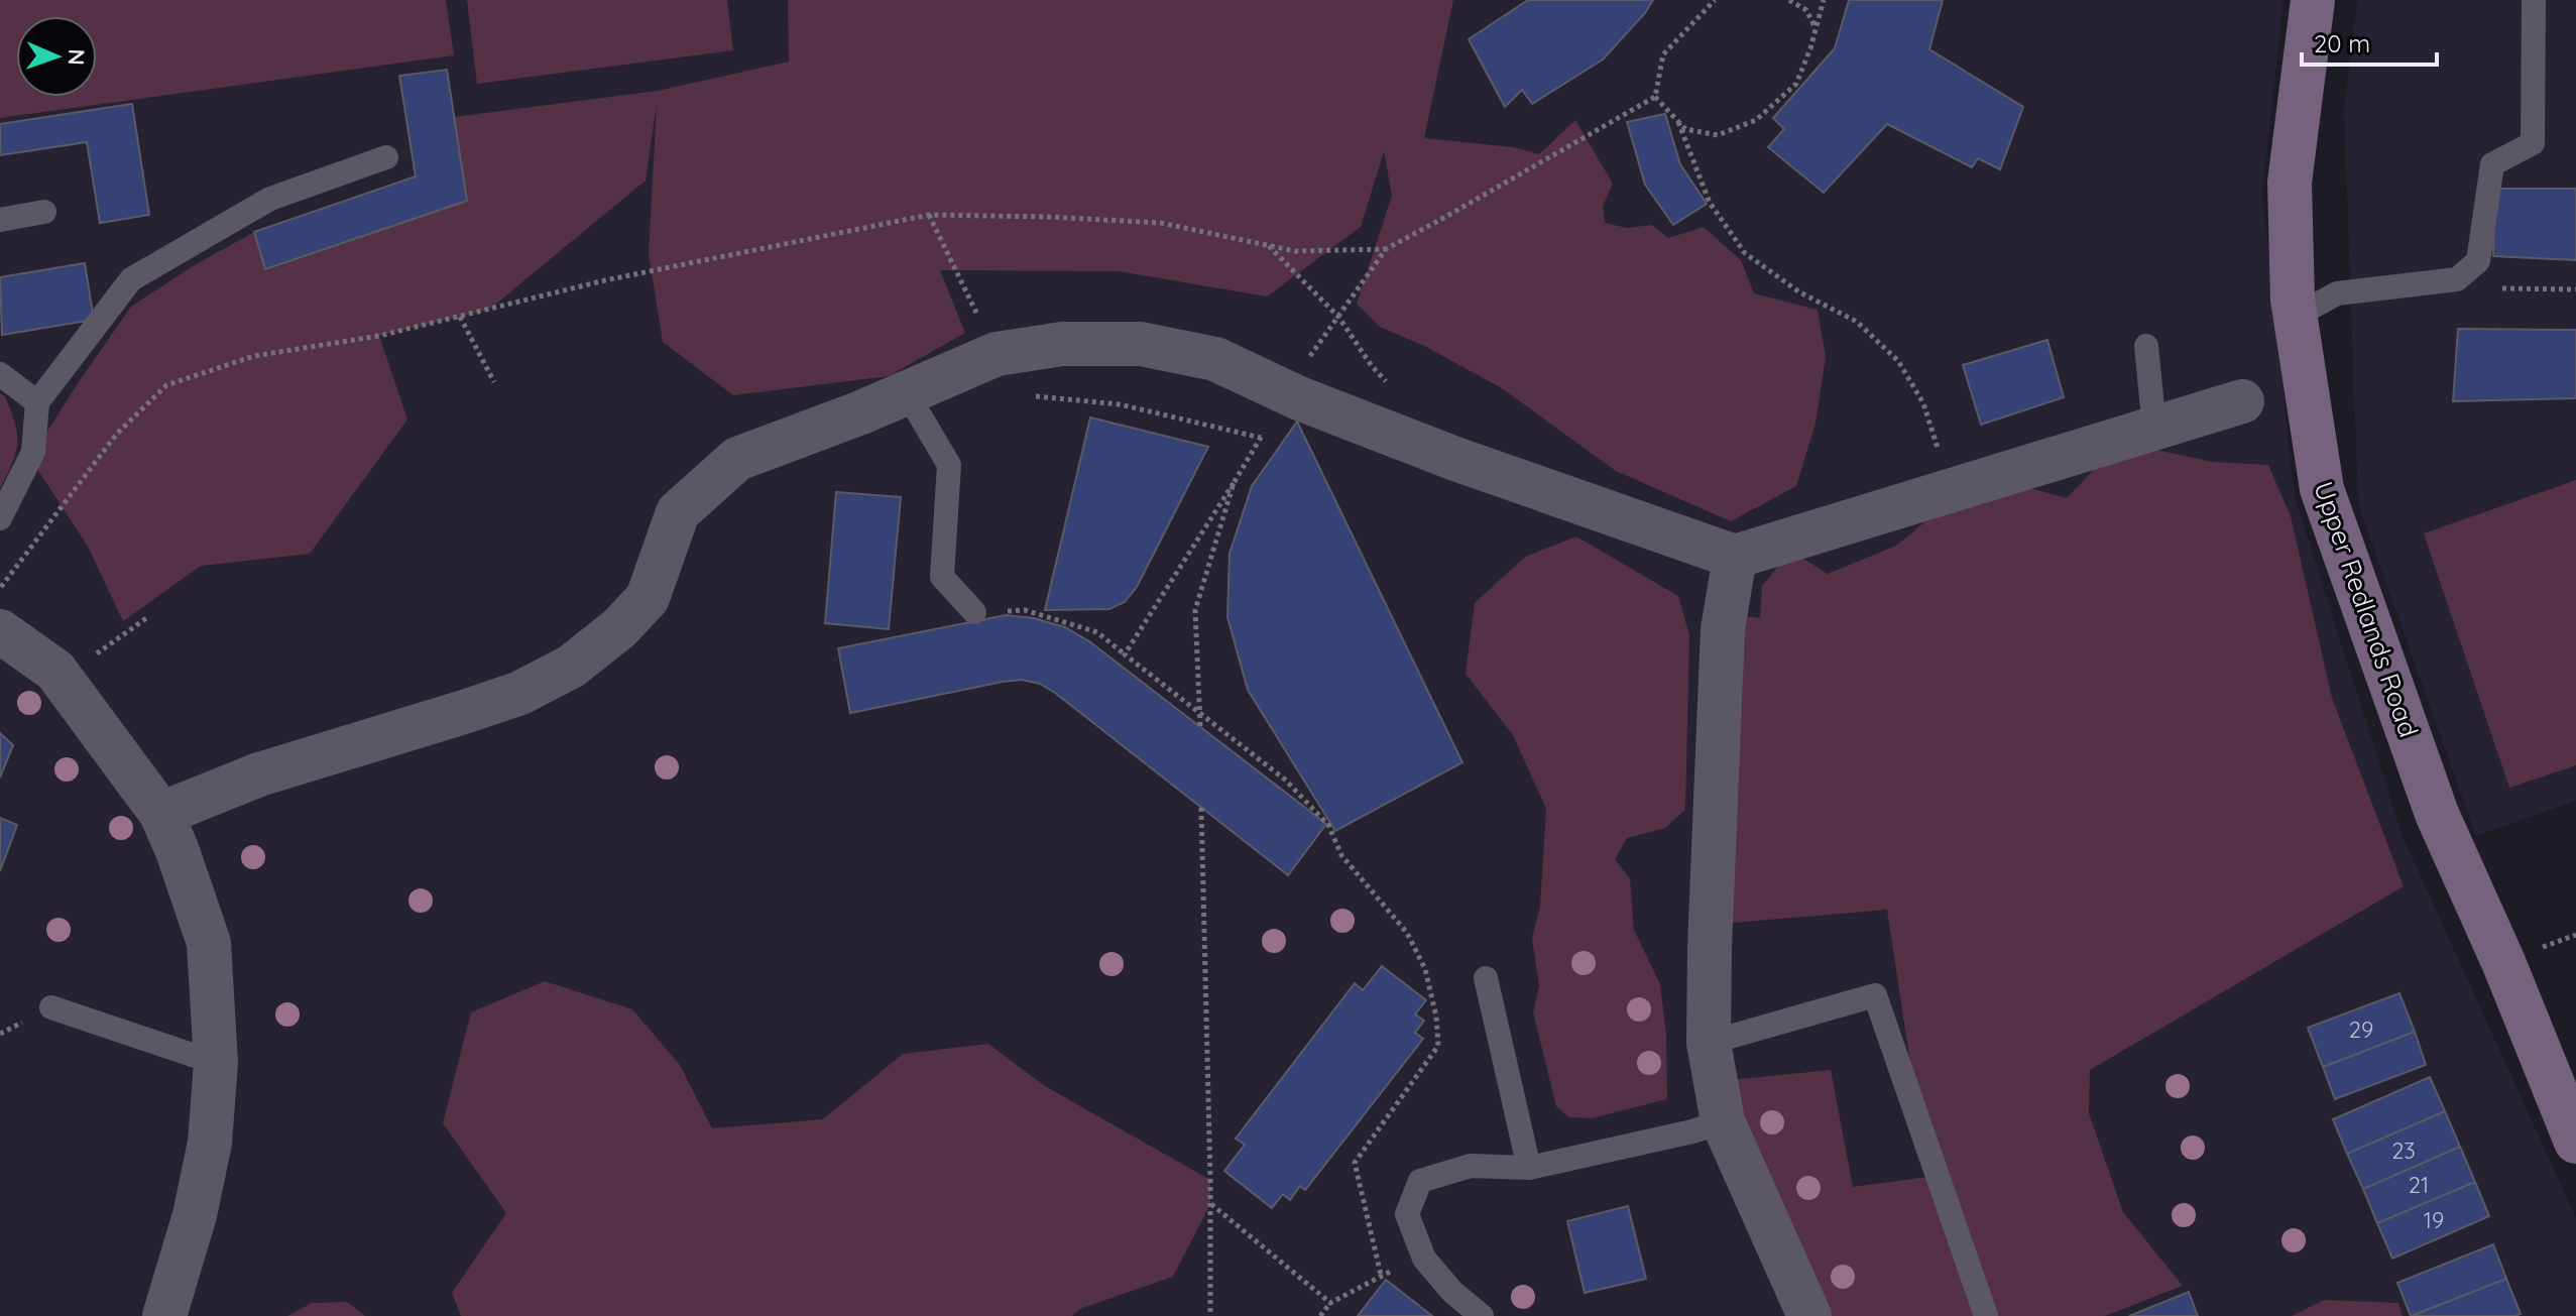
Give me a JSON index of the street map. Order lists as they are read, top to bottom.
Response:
{
  "streets": {
    "street": ["Upper Redlands Road"]
  },
  "house_numbers": [
    "29",
    "23",
    "21",
    "19"
  ],
  "scale_bar": "20 m",
  "north": "right"
}
